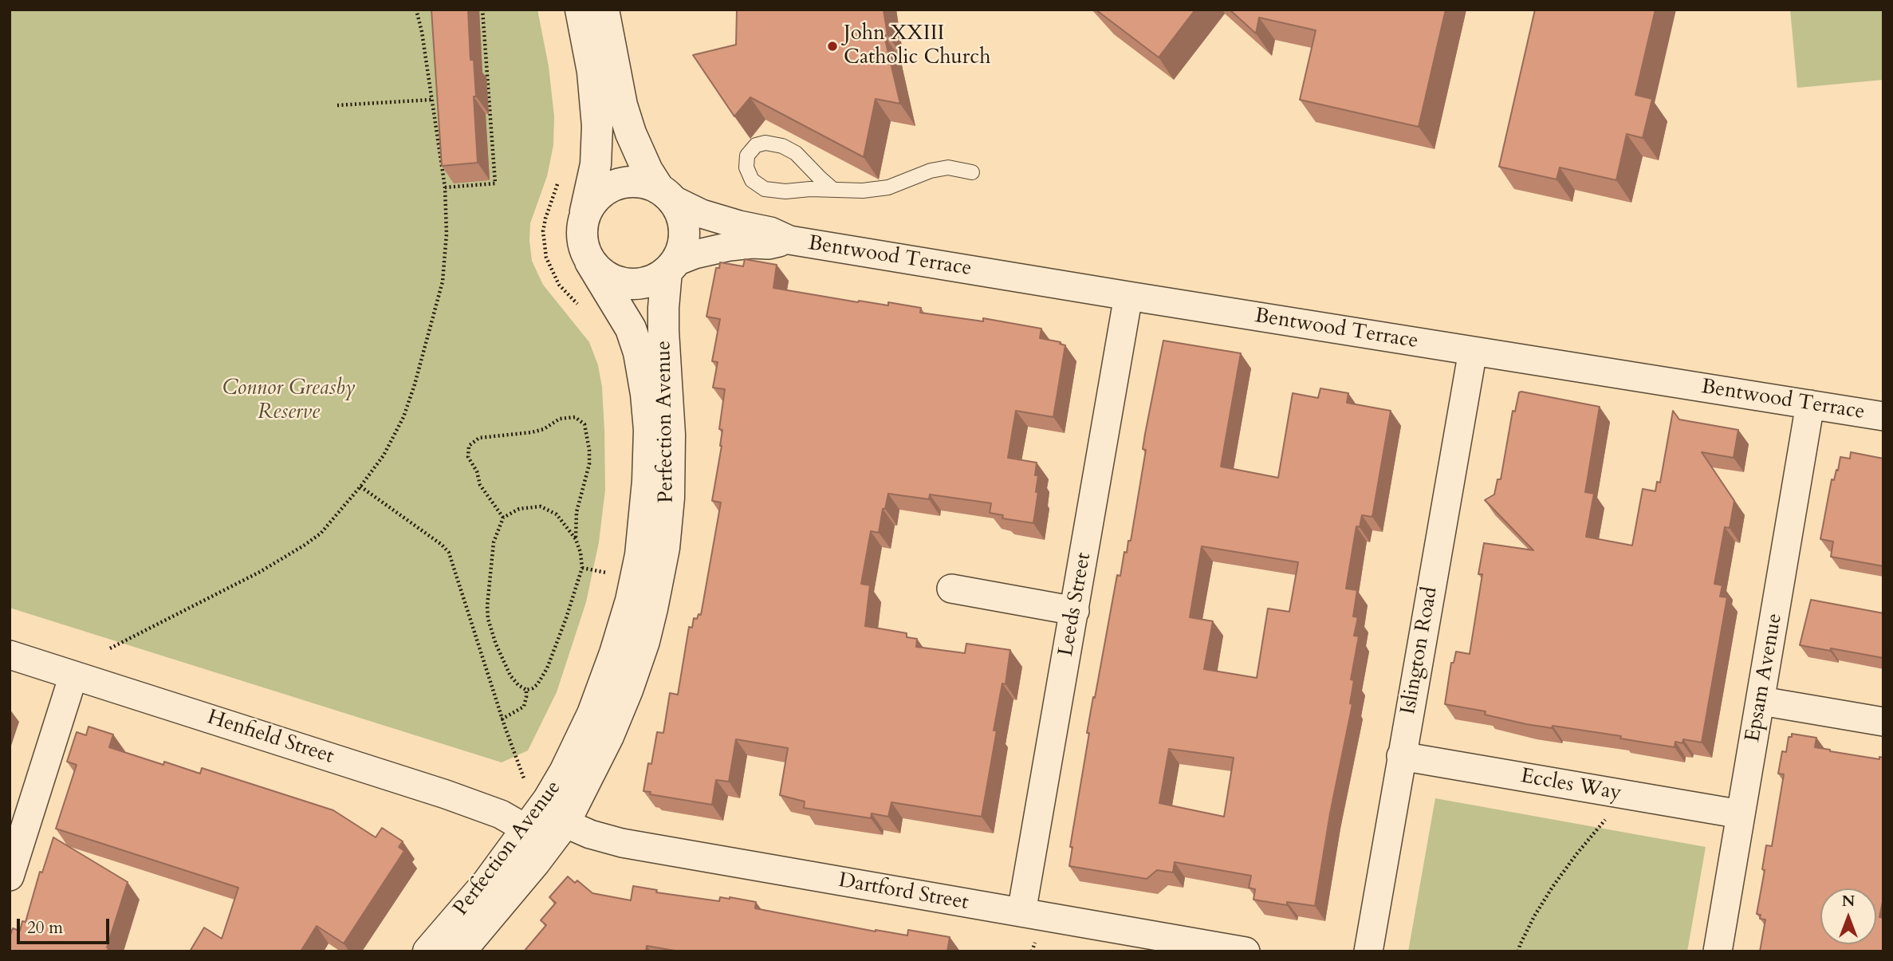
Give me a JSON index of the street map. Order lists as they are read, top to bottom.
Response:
{
  "streets": {
    "street": [
      "Bentwood Terrace",
      "Perfection Avenue",
      "Leeds Street",
      "Islington Road",
      "Epsam Avenue",
      "Henfield Street",
      "Eccles Way",
      "Dartford Street"
    ]
  },
  "crossings": [
    ["Bentwood Terrace", "Perfection Avenue"],
    ["Bentwood Terrace", "Leeds Street"],
    ["Bentwood Terrace", "Islington Road"],
    ["Bentwood Terrace", "Epsam Avenue"],
    ["Perfection Avenue", "Henfield Street"],
    ["Perfection Avenue", "Dartford Street"],
    ["Leeds Street", "Dartford Street"],
    ["Islington Road", "Eccles Way"],
    ["Epsam Avenue", "Eccles Way"]
  ],
  "parks": ["Connor Greasby Reserve"],
  "places": ["John XXIII Catholic Church"],
  "scale_bar": "20 m",
  "north": "top"
}
